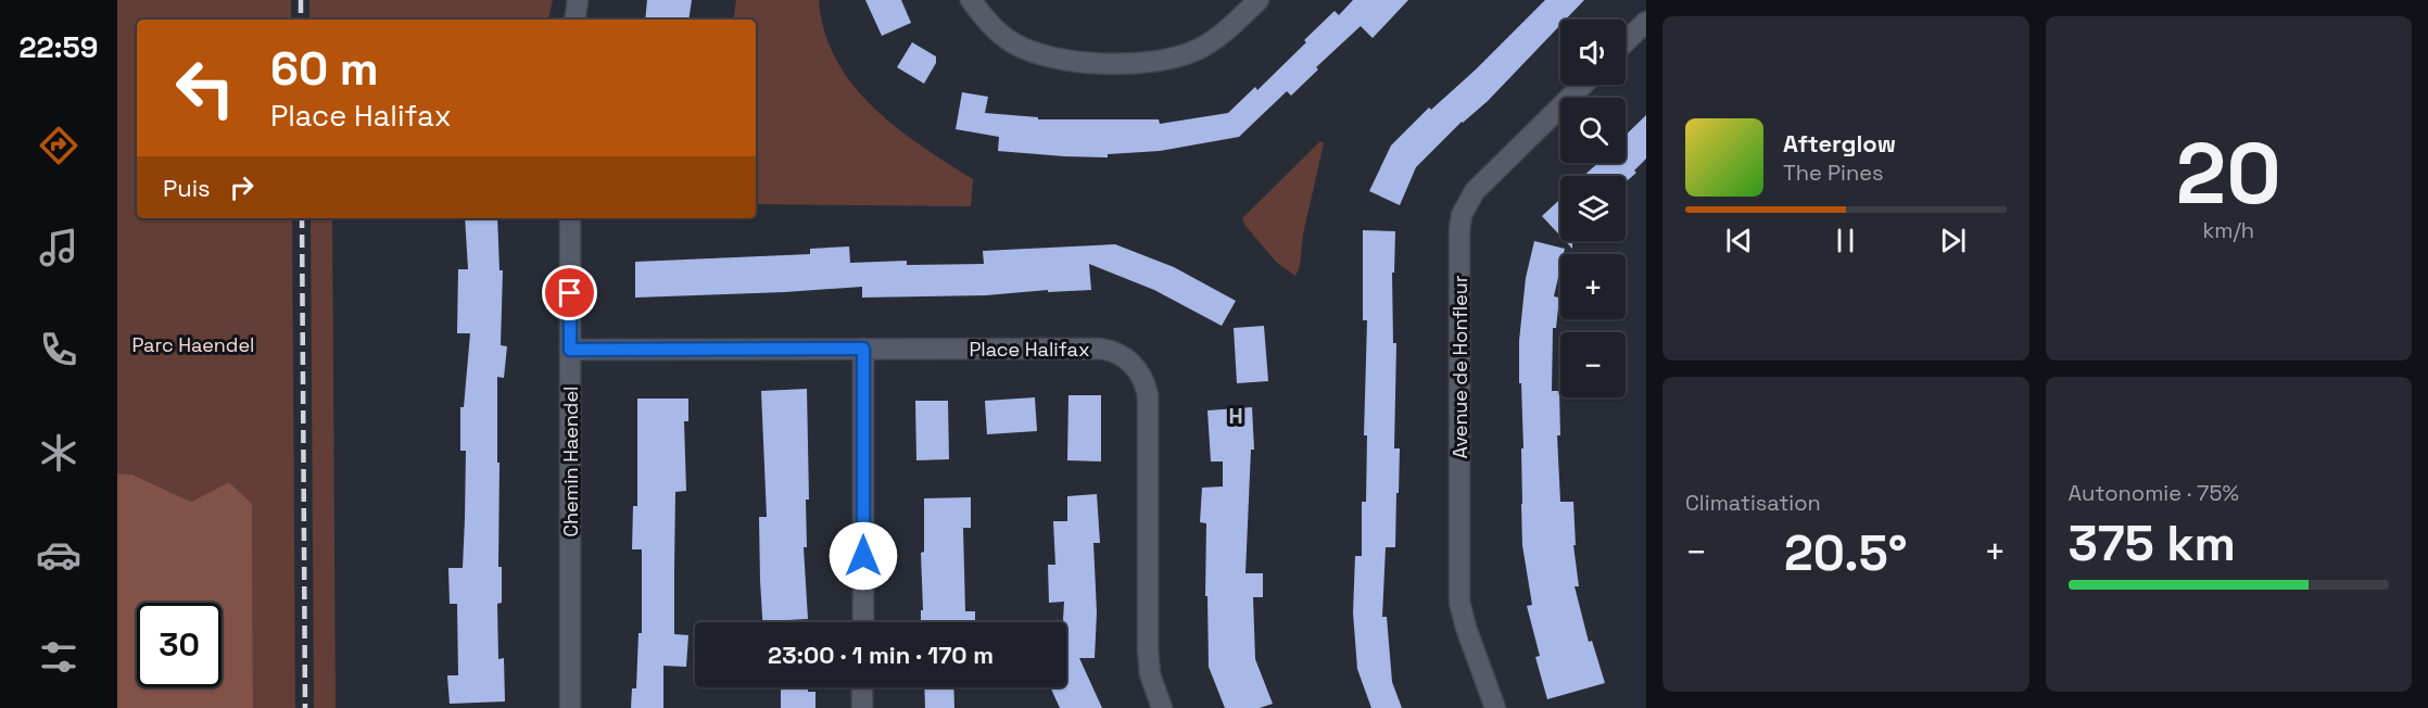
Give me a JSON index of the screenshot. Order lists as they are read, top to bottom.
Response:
{
  "streets": {
    "street": ["Place Halifax", "Avenue de Honfleur", "Chemin Haendel"]
  },
  "crossings": [
    ["Place Halifax", "Chemin Haendel"]
  ],
  "districts": ["H"],
  "parks": ["Parc Haendel"],
  "page": {
    "tabs": "22:59",
    "tile": [
      ["20", "km/h"],
      "Climatisation",
      ["Autonomie · 75%", "375 km"]
    ],
    "map_buttons": ["+", "−"],
    "turn": ["60 m", "Place Halifax"],
    "song": ["Afterglow", "The Pines"],
    "then": "Puis",
    "heat": ["−", "20.5°", "+"],
    "limit": "30",
    "trip": "23:00 · 1 min · 170 m"
  }
}
